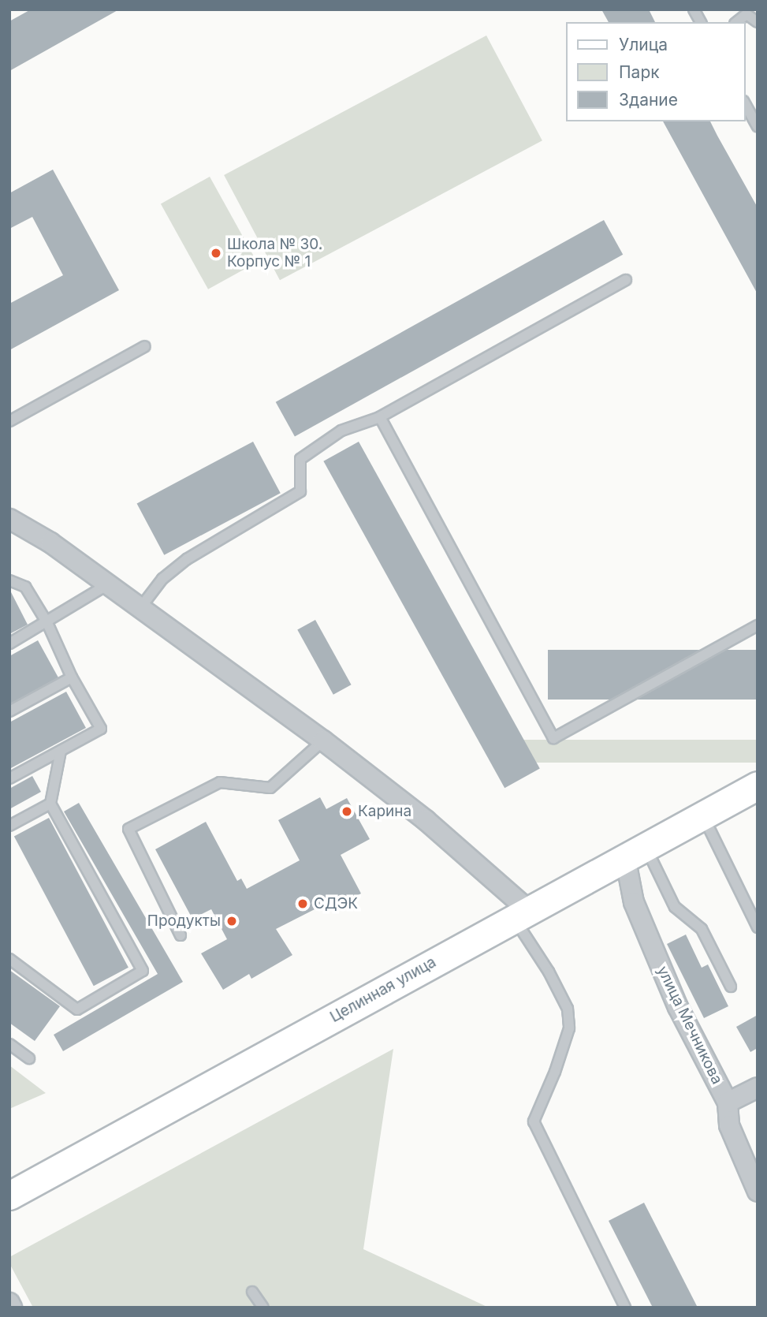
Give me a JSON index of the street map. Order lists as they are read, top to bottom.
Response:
{
  "streets": {
    "main road": ["Целинная улица"],
    "street": ["улица Мечникова"]
  },
  "crossings": [
    ["Целинная улица", "улица Мечникова"]
  ],
  "places": [
    "Школа № 30. Корпус № 1",
    "Карина",
    "СДЭК",
    "Продукты"
  ],
  "legend": ["Улица", "Парк", "Здание"]
}
